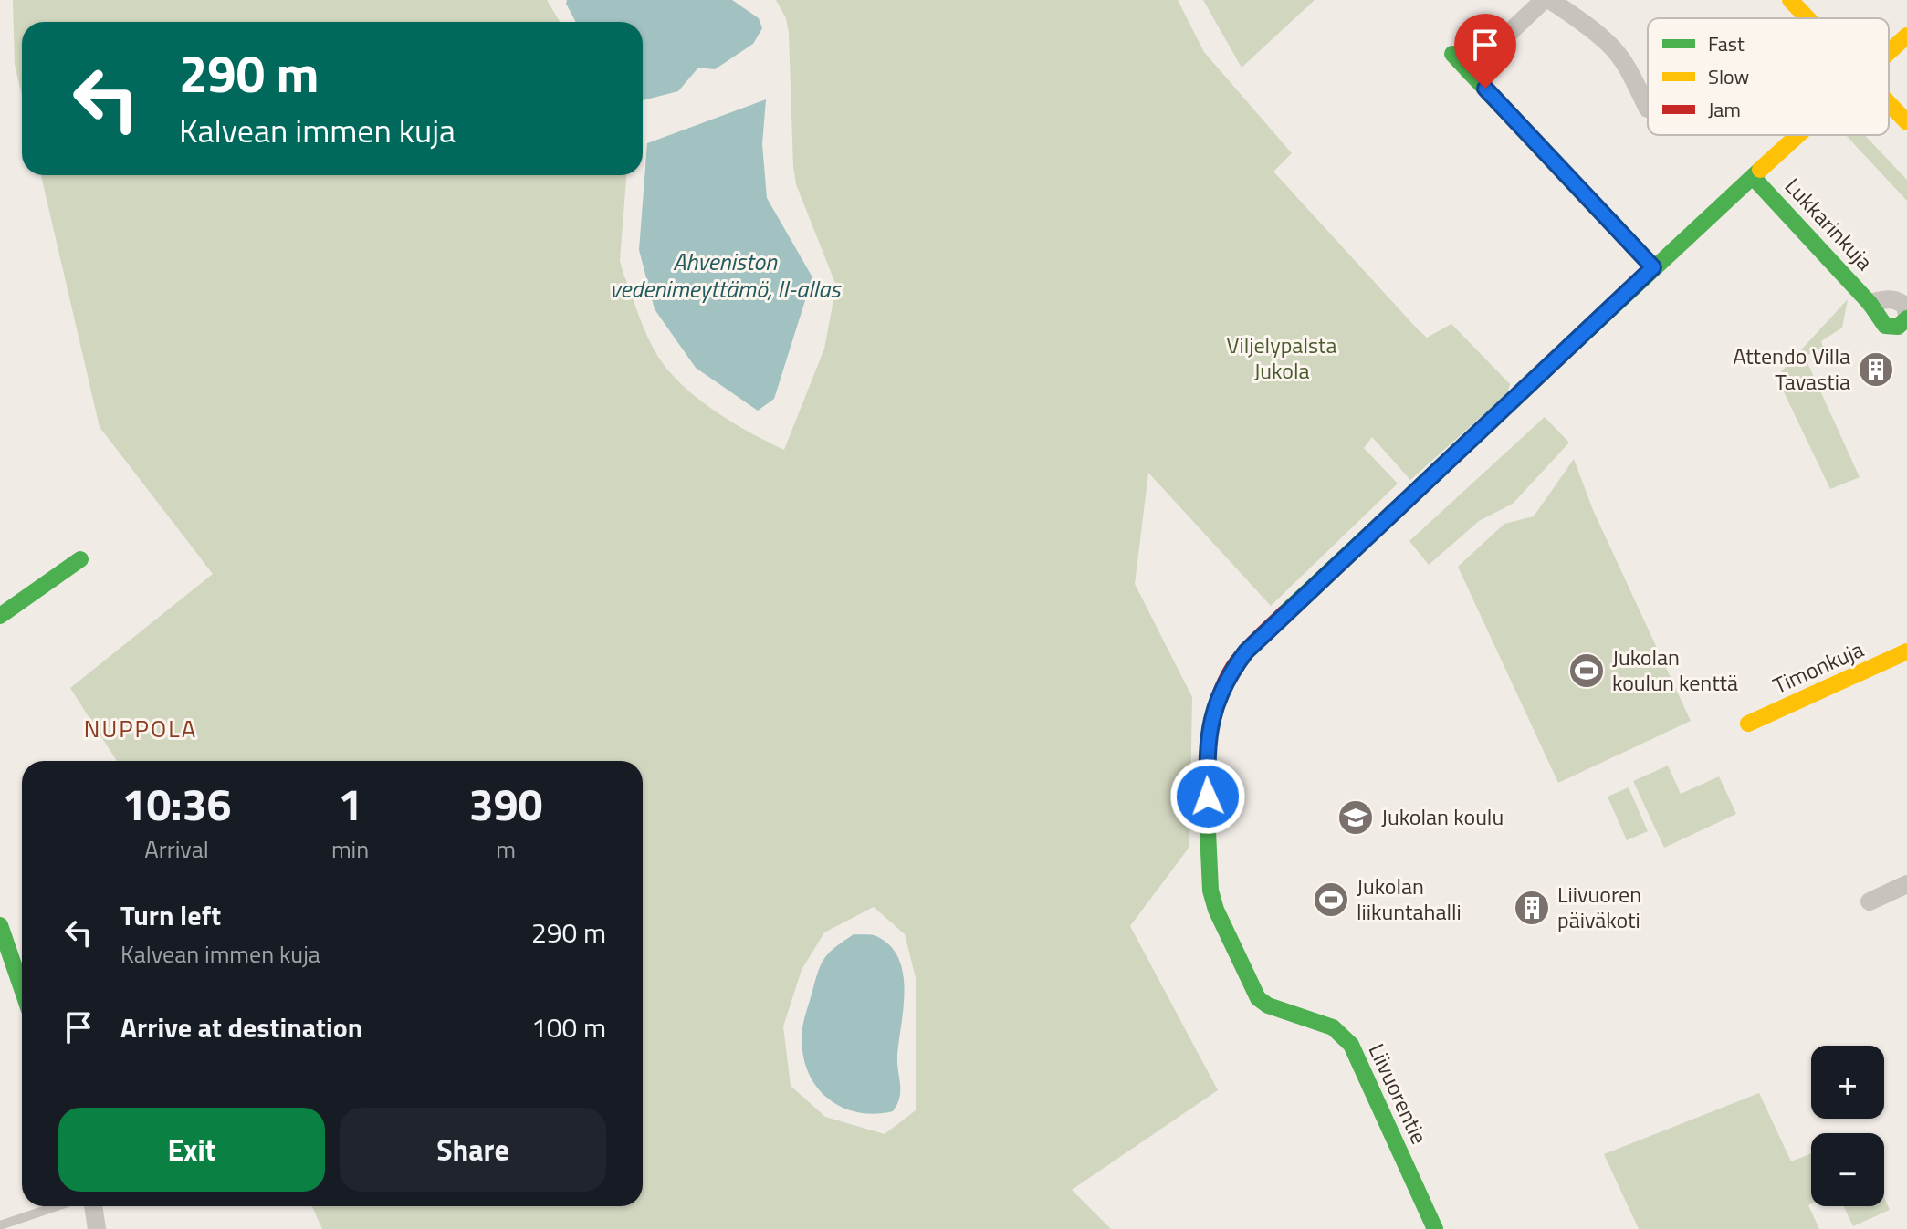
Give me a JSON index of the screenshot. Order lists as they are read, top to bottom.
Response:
{
  "streets": {
    "street": ["Lukkarinkuja", "Timonkuja", "Liivuorentie"]
  },
  "crossings": [
    ["Lukkarinkuja", "Liivuorentie"]
  ],
  "districts": ["NUPPOLA"],
  "water": ["Ahveniston vedenimeyttämö, II-allas"],
  "parks": ["Viljelypalsta Jukola"],
  "places": {
    "building": ["Attendo Villa Tavastia", "Liivuoren päiväkoti"],
    "sports": ["Jukolan koulun kenttä", "Jukolan liikuntahalli"],
    "school or university": ["Jukolan koulu"]
  },
  "legend": ["Fast", "Slow", "Jam"],
  "page": {
    "turn": ["290 m", "Kalvean immen kuja"],
    "eta": [
      "10:36",
      "Arrival",
      "1",
      "min",
      "390",
      "m"
    ],
    "list": [
      {
        "name": "Turn left",
        "note": "Kalvean immen kuja",
        "value": "290 m"
      },
      {
        "name": "Arrive at destination",
        "value": "100 m"
      }
    ],
    "map_buttons": ["+", "−"],
    "buttons": ["Exit", "Share"]
  }
}
